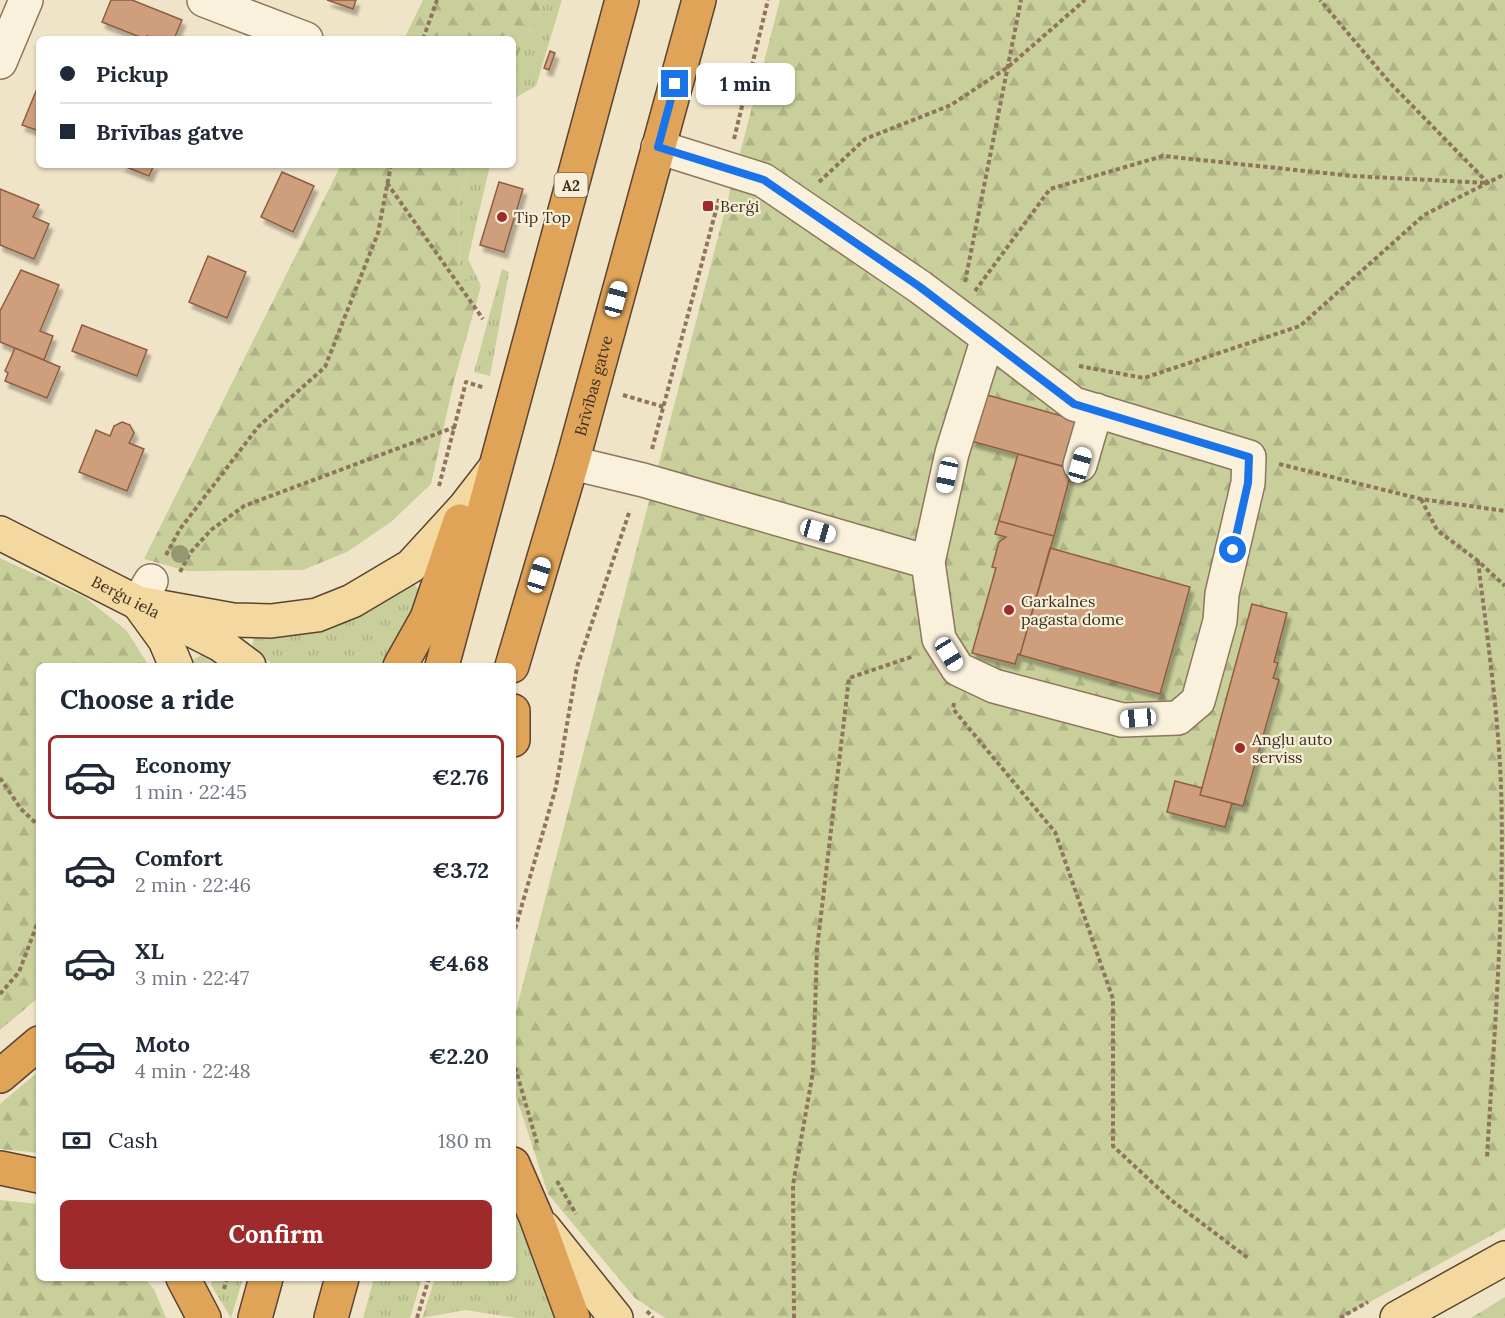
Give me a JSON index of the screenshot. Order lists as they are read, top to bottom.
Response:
{
  "streets": {
    "highway": ["A2", "Brīvības gatve"],
    "main road": ["Berģu iela"]
  },
  "places": {
    "transit": ["Berģi"],
    "other": ["Tip Top", "Garkalnes pagasta dome", "Angļu auto serviss"]
  },
  "page": {
    "banner": ["Pickup", "Brīvības gatve"],
    "bubble": "1 min",
    "heading": "Choose a ride",
    "list": [
      {
        "name": "Economy",
        "note": "1 min · 22:45",
        "value": "€2.76"
      },
      {
        "name": "Comfort",
        "note": "2 min · 22:46",
        "value": "€3.72"
      },
      {
        "name": "XL",
        "note": "3 min · 22:47",
        "value": "€4.68"
      },
      {
        "name": "Moto",
        "note": "4 min · 22:48",
        "value": "€2.20"
      }
    ],
    "pay": ["Cash", "180 m"],
    "buttons": "Confirm"
  }
}
